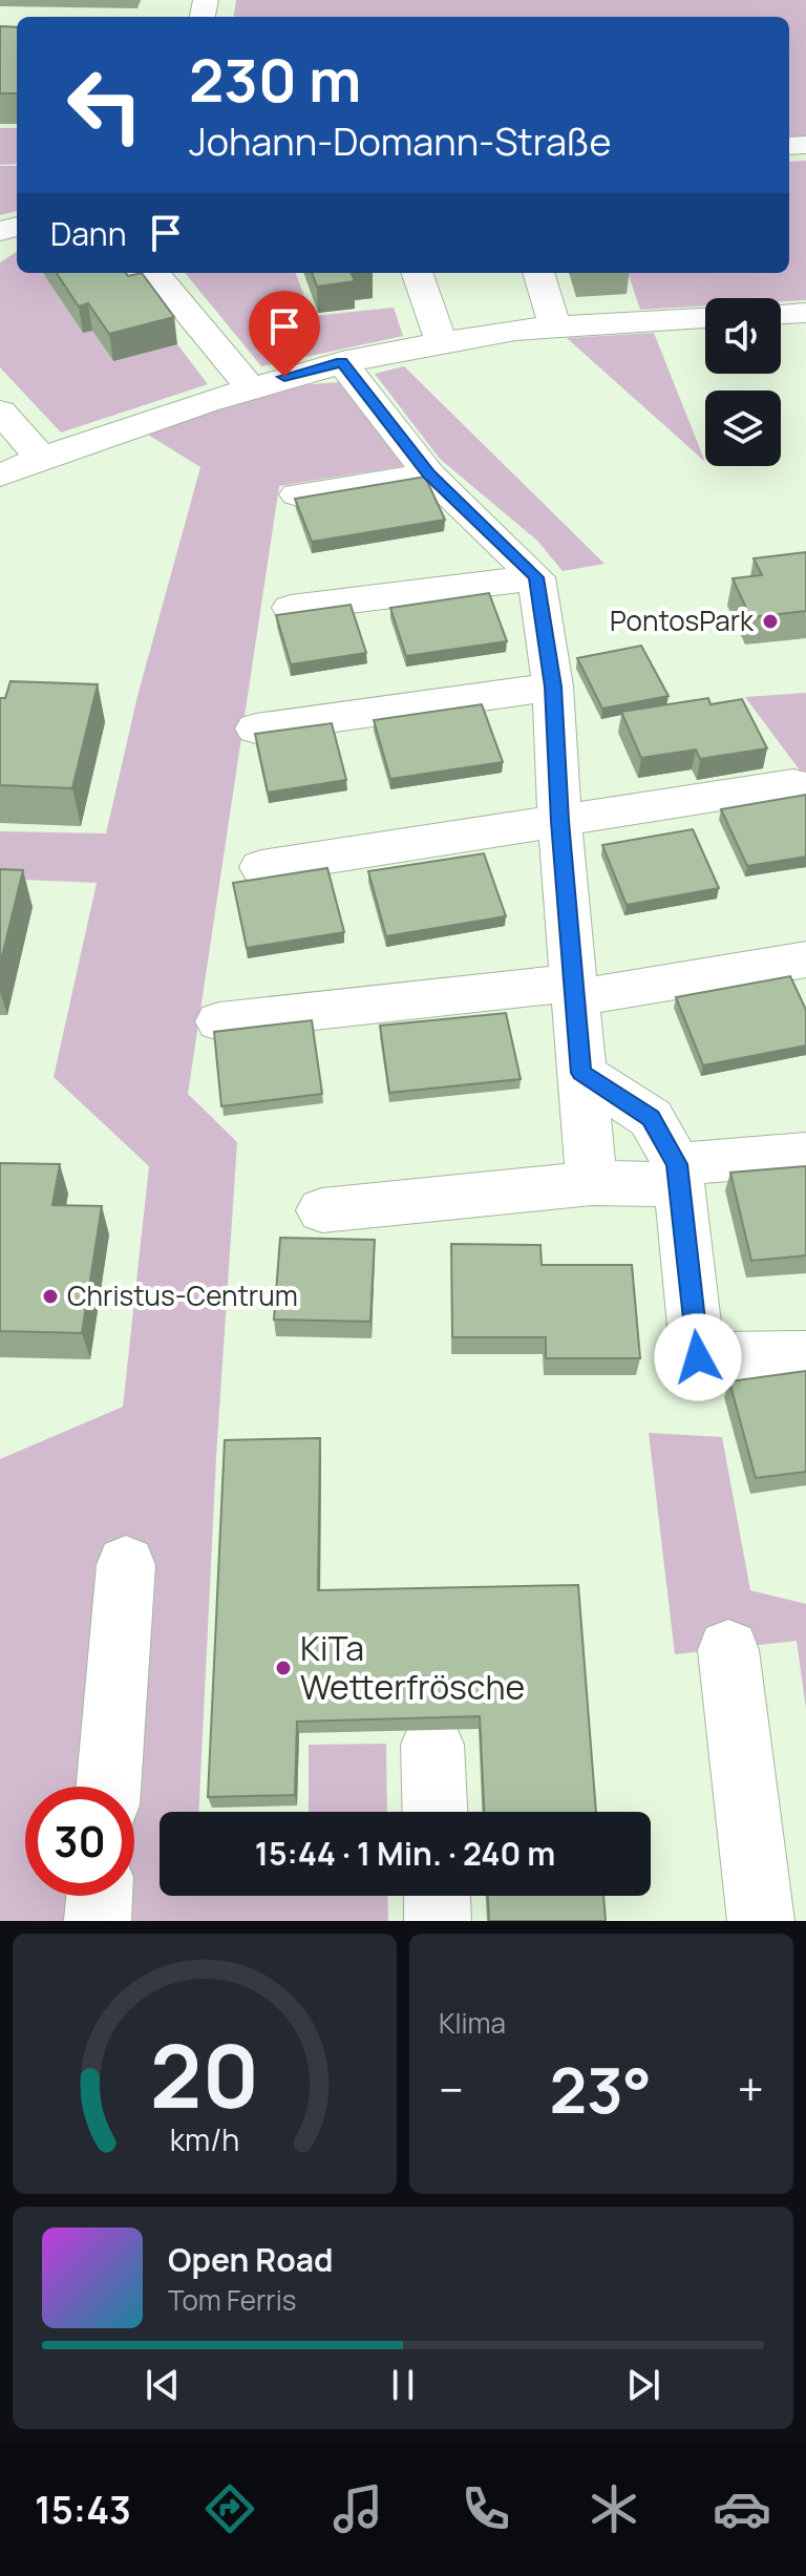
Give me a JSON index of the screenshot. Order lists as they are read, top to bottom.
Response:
{
  "places": ["PontosPark", "Christus-Centrum", "KiTa Wetterfrösche"],
  "page": {
    "turn": ["230 m", "Johann-Domann-Straße"],
    "then": "Dann",
    "limit": "30",
    "trip": "15:44 · 1 Min. · 240 m",
    "tile": "Klima",
    "heat": ["−", "23°", "+"],
    "song": ["Open Road", "Tom Ferris"],
    "tabs": "15:43",
    "gauge": ["20", "km/h"]
  }
}
